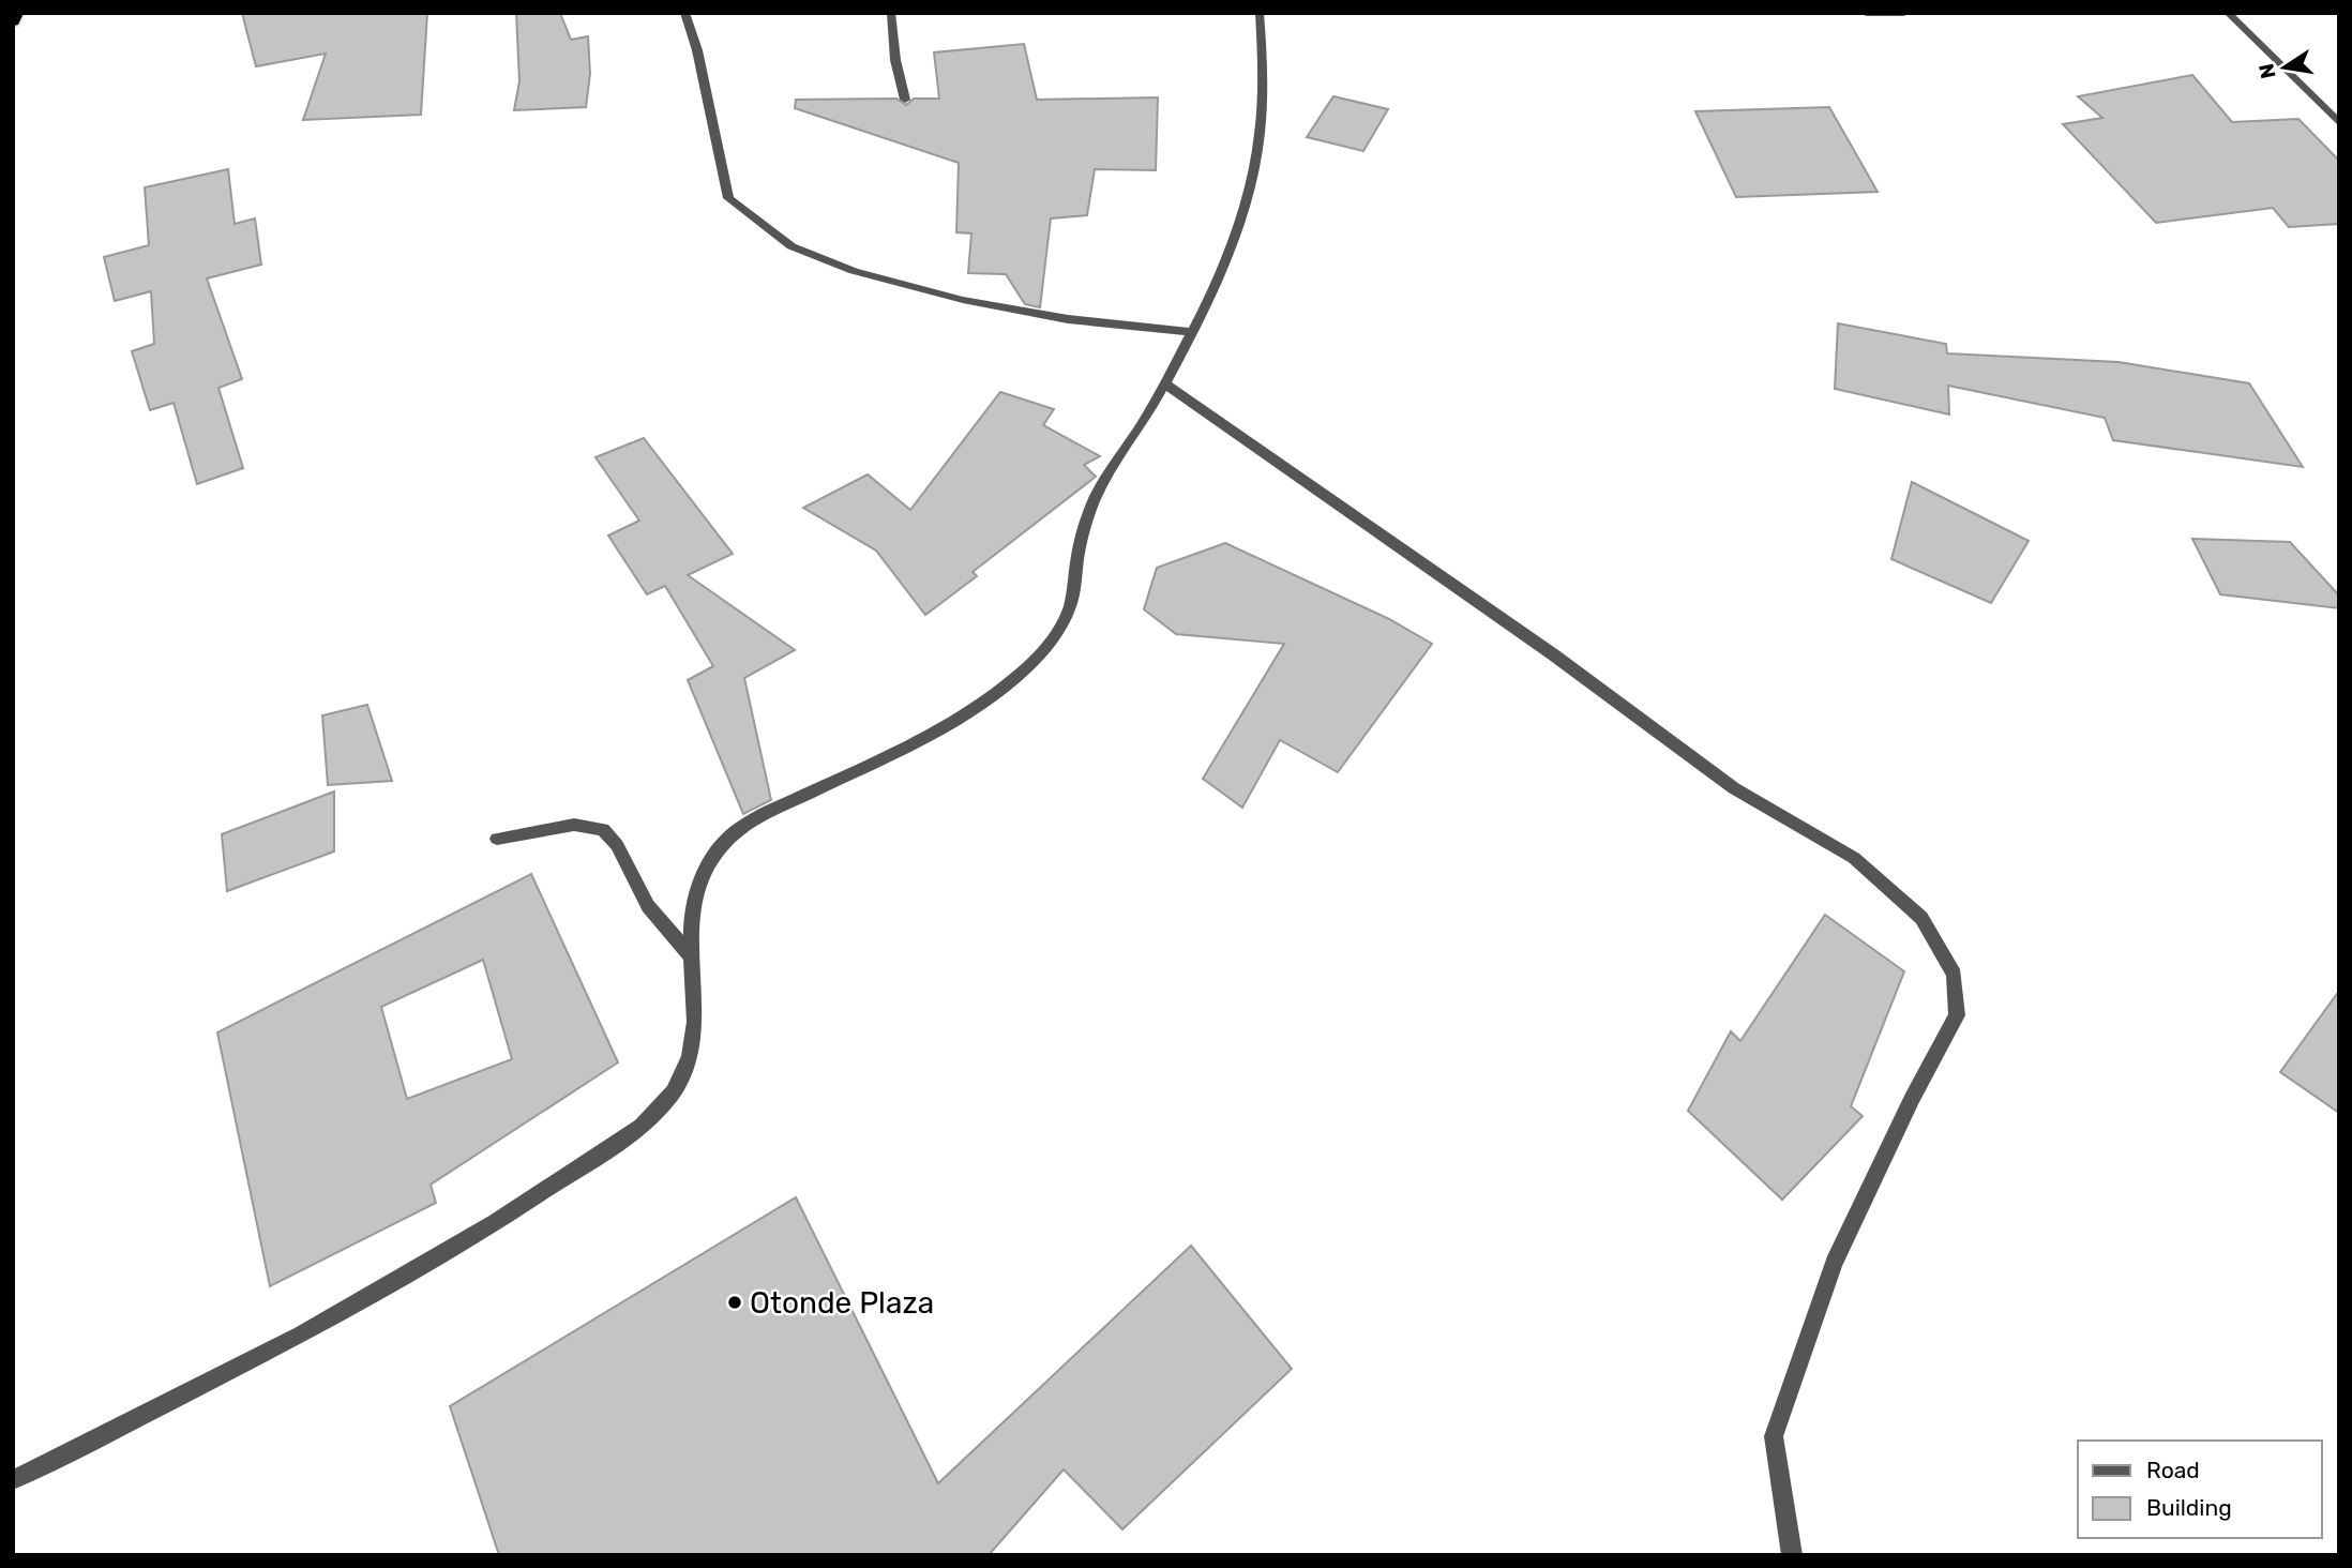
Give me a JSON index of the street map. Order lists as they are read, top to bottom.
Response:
{
  "places": ["Otonde Plaza"],
  "legend": ["Road", "Building"],
  "north": "left"
}
